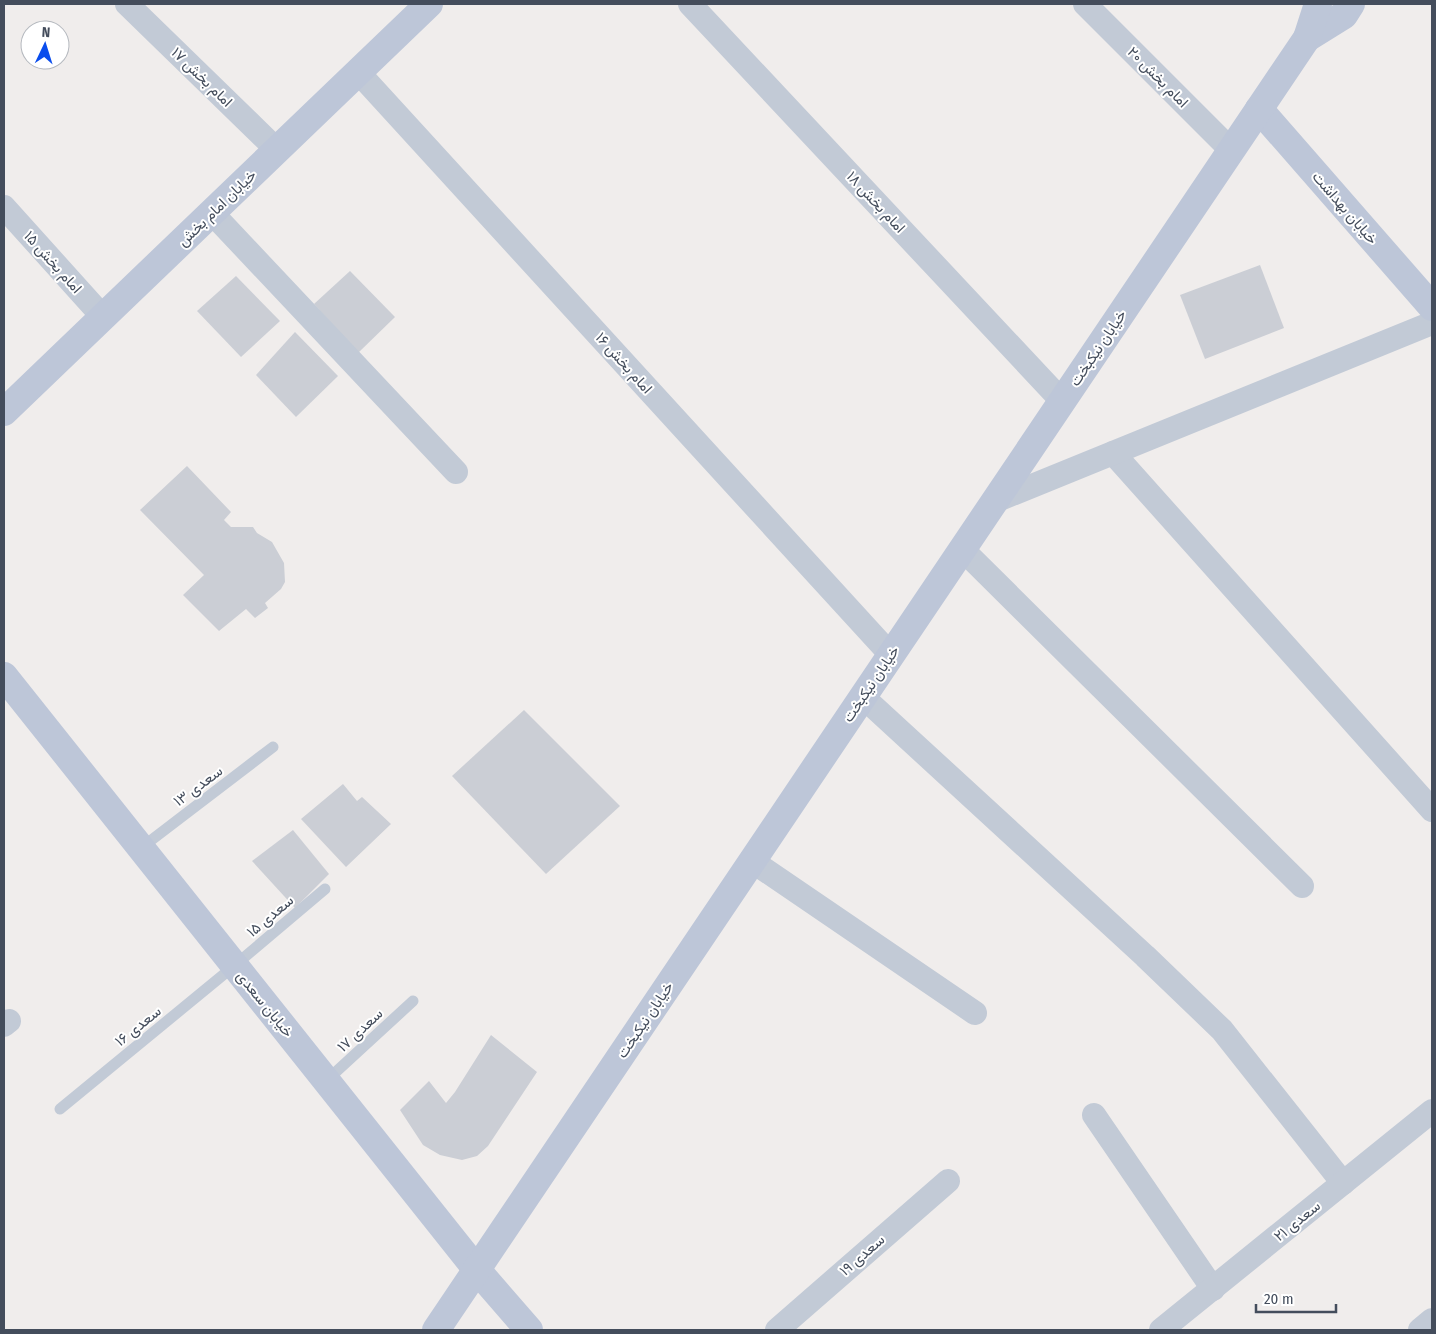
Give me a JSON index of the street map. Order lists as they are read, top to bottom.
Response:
{
  "streets": {
    "street": [
      "امام بخش ۱۷",
      "امام بخش ۲۰",
      "امام بخش ۱۸",
      "خیابان امام بخش",
      "خیابان بهداشت",
      "امام بخش ۱۵",
      "خیابان نیکبخت",
      "امام بخش ۱۶",
      "خیابان سعدی",
      "سعدی ۲۱",
      "سعدی ۱۹"
    ],
    "lane": [
      "سعدی ۱۳",
      "سعدی ۱۵",
      "سعدی ۱۶",
      "سعدی ۱۷"
    ]
  },
  "crossings": [
    ["امام بخش ۱۷", "خیابان امام بخش"],
    ["امام بخش ۲۰", "خیابان نیکبخت"],
    ["امام بخش ۱۸", "خیابان نیکبخت"],
    ["خیابان امام بخش", "امام بخش ۱۵"],
    ["خیابان امام بخش", "امام بخش ۱۶"],
    ["خیابان بهداشت", "خیابان نیکبخت"],
    ["خیابان نیکبخت", "امام بخش ۱۶"],
    ["خیابان نیکبخت", "خیابان سعدی"],
    ["سعدی ۱۳", "خیابان سعدی"],
    ["سعدی ۱۵", "خیابان سعدی"],
    ["سعدی ۱۵", "سعدی ۱۶"],
    ["خیابان سعدی", "سعدی ۱۶"],
    ["خیابان سعدی", "سعدی ۱۷"]
  ],
  "scale_bar": "20 m",
  "north": "top"
}
